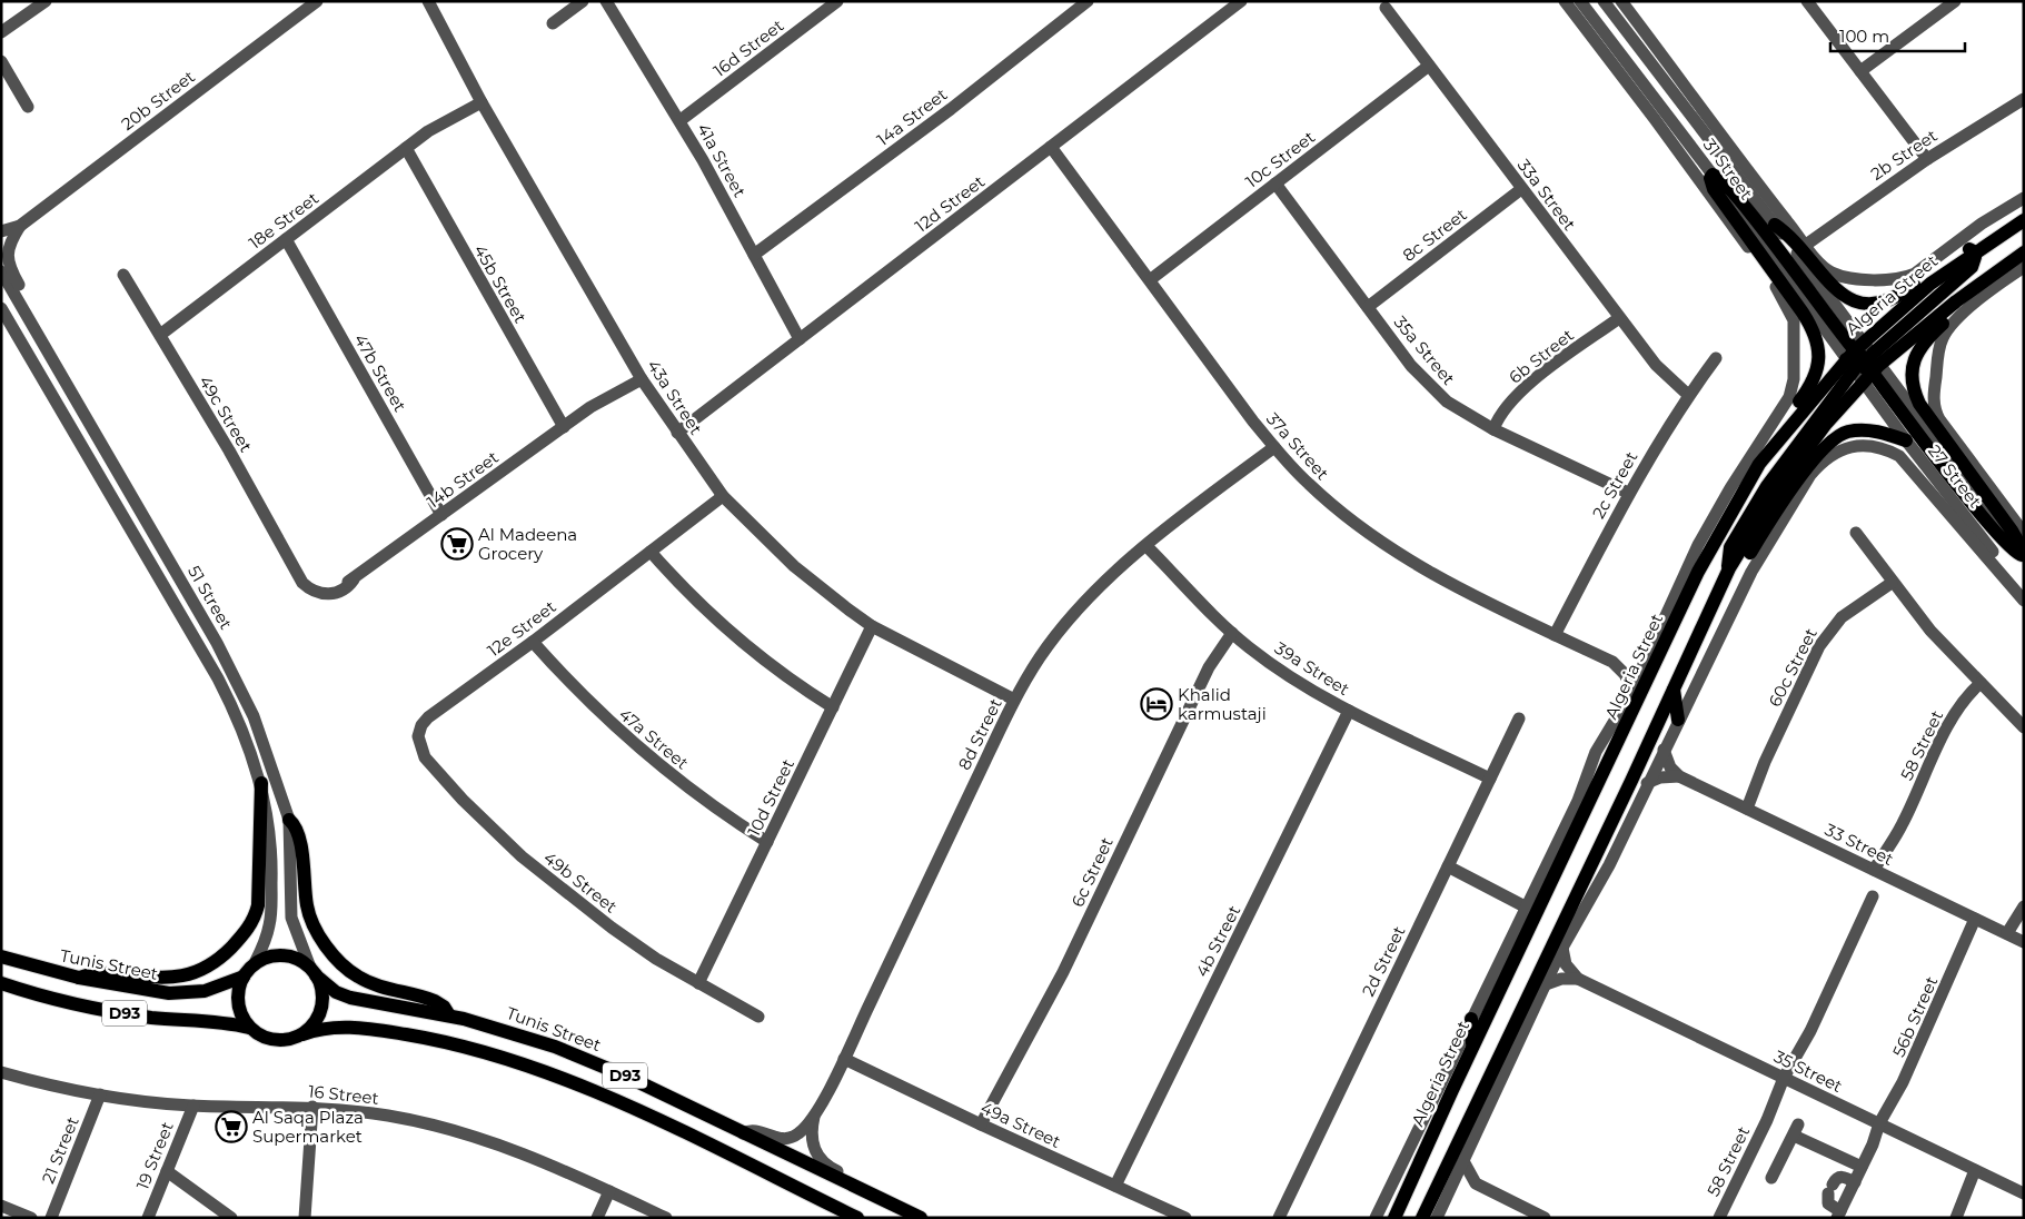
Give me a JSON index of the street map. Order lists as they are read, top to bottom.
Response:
{
  "streets": {
    "main road": ["Algeria Street", "Tunis Street", "D93"],
    "street": [
      "16d Street",
      "20b Street",
      "14a Street",
      "2b Street",
      "10c Street",
      "41a Street",
      "31 Street",
      "33a Street",
      "12d Street",
      "18e Street",
      "8c Street",
      "45b Street",
      "35a Street",
      "6b Street",
      "47b Street",
      "43a Street",
      "49c Street",
      "37a Street",
      "27 Street",
      "14b Street",
      "2c Street",
      "51 Street",
      "12e Street",
      "60c Street",
      "39a Street",
      "8d Street",
      "47a Street",
      "58 Street",
      "10d Street",
      "33 Street",
      "6c Street",
      "49b Street",
      "4b Street",
      "2d Street",
      "56b Street",
      "35 Street",
      "16 Street",
      "49a Street",
      "21 Street",
      "19 Street"
    ]
  },
  "crossings": [
    ["16d Street", "41a Street"],
    ["20b Street", "51 Street"],
    ["14a Street", "41a Street"],
    ["10c Street", "33a Street"],
    ["10c Street", "35a Street"],
    ["10c Street", "37a Street"],
    ["41a Street", "12d Street"],
    ["31 Street", "Algeria Street"],
    ["31 Street", "27 Street"],
    ["33a Street", "8c Street"],
    ["33a Street", "6b Street"],
    ["33a Street", "2c Street"],
    ["12d Street", "43a Street"],
    ["12d Street", "37a Street"],
    ["18e Street", "45b Street"],
    ["18e Street", "47b Street"],
    ["18e Street", "43a Street"],
    ["18e Street", "49c Street"],
    ["8c Street", "35a Street"],
    ["45b Street", "14b Street"],
    ["Algeria Street", "27 Street"],
    ["35a Street", "6b Street"],
    ["35a Street", "2c Street"],
    ["47b Street", "14b Street"],
    ["43a Street", "14b Street"],
    ["43a Street", "12e Street"],
    ["43a Street", "8d Street"],
    ["43a Street", "10d Street"],
    ["49c Street", "14b Street"],
    ["37a Street", "2c Street"],
    ["37a Street", "8d Street"],
    ["51 Street", "Tunis Street"],
    ["51 Street", "D93"],
    ["12e Street", "47a Street"],
    ["12e Street", "49b Street"],
    ["60c Street", "33 Street"],
    ["39a Street", "8d Street"],
    ["39a Street", "6c Street"],
    ["39a Street", "4b Street"],
    ["39a Street", "2d Street"],
    ["8d Street", "Tunis Street"],
    ["8d Street", "49a Street"],
    ["47a Street", "10d Street"],
    ["58 Street", "33 Street"],
    ["58 Street", "35 Street"],
    ["10d Street", "49b Street"],
    ["33 Street", "56b Street"],
    ["6c Street", "49a Street"],
    ["4b Street", "49a Street"],
    ["Tunis Street", "D93"],
    ["56b Street", "35 Street"],
    ["16 Street", "21 Street"],
    ["16 Street", "19 Street"]
  ],
  "places": {
    "supermarket": ["Al Madeena Grocery", "Al Saqa Plaza Supermarket"],
    "hotel": ["Khalid karmustaji"]
  },
  "scale_bar": "100 m"
}
